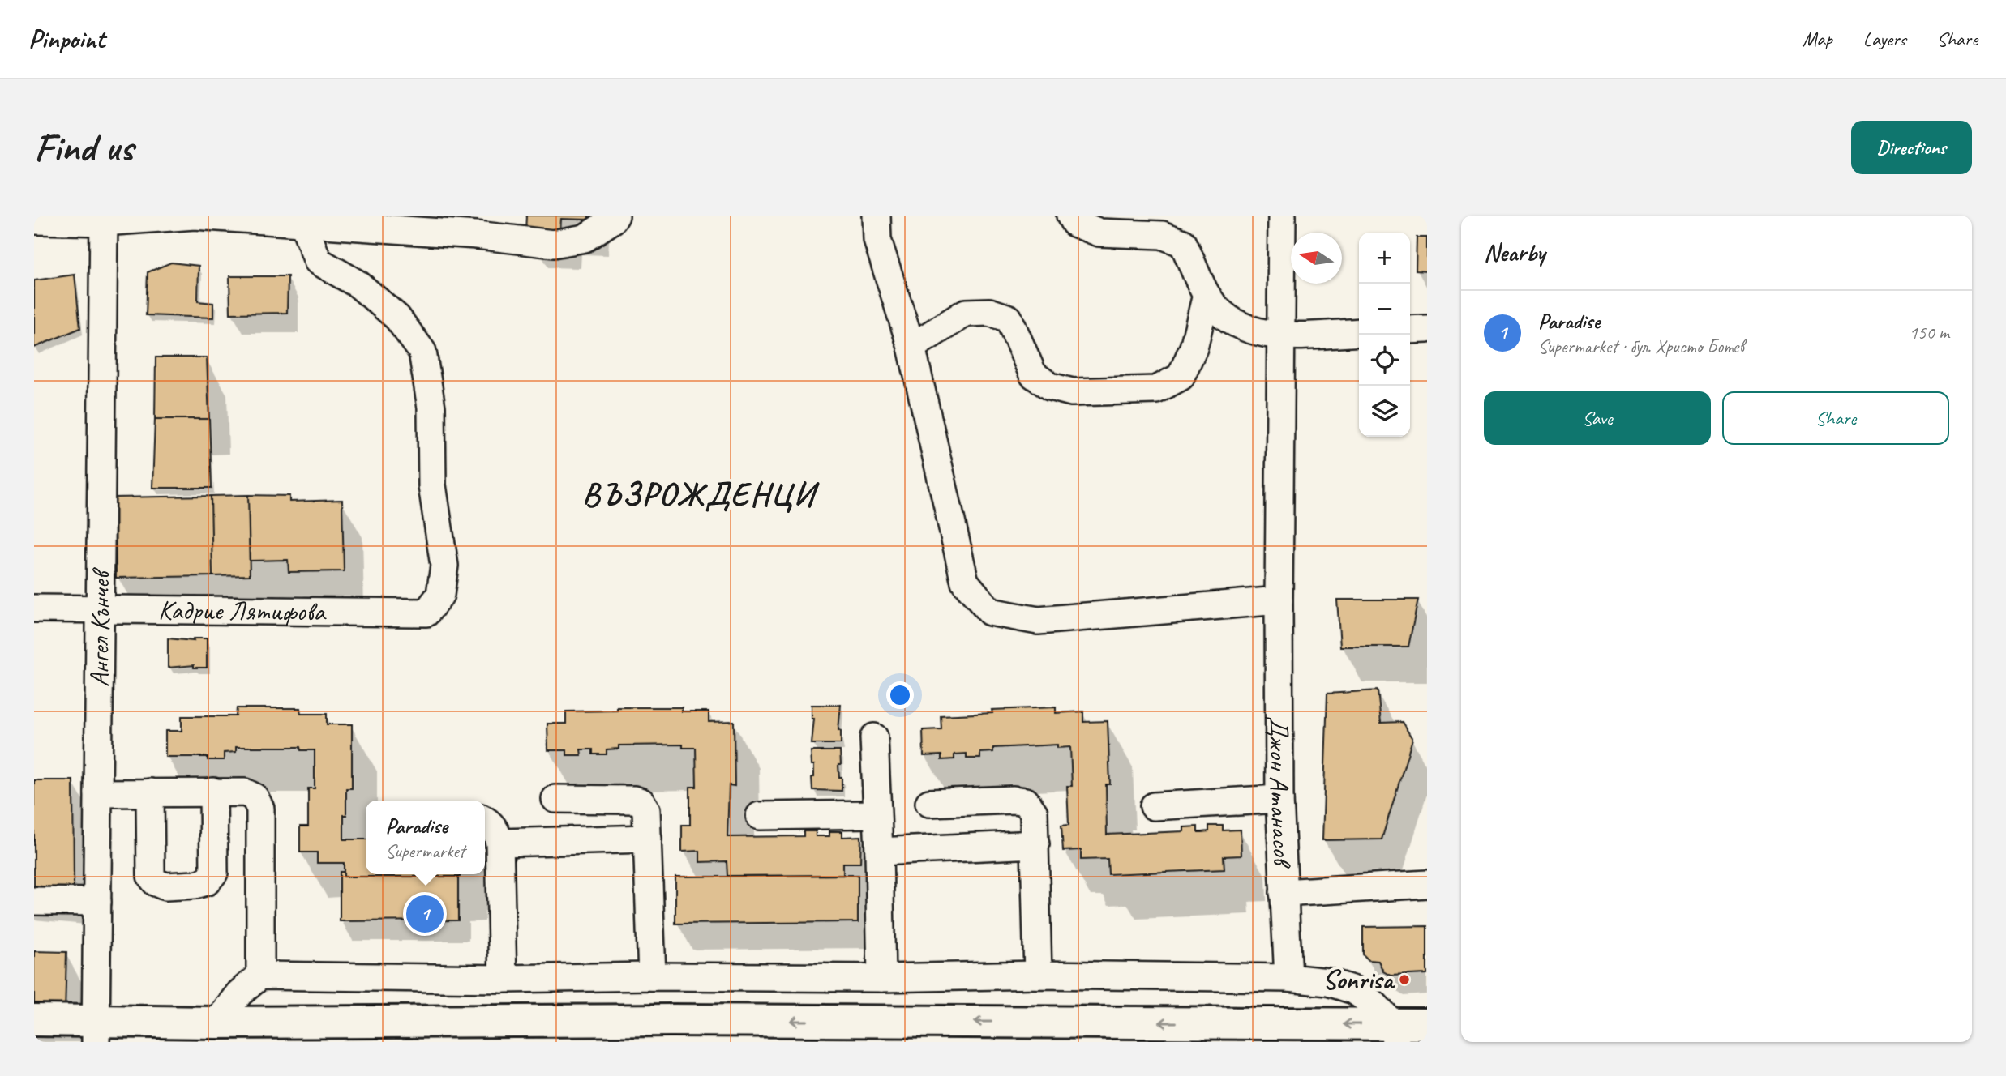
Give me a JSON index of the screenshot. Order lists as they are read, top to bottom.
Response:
{
  "streets": {
    "street": ["Кадрие Лятифова", "Ангел Кънчев", "Джон Атанасов"]
  },
  "crossings": [
    ["Кадрие Лятифова", "Ангел Кънчев"]
  ],
  "districts": ["ВЪЗРОЖДЕНЦИ"],
  "places": ["Sonrisa"],
  "north": "left",
  "page": {
    "header": "Pinpoint",
    "nav": ["Map", "Layers", "Share"],
    "buttons": [
      "Directions",
      ["Save", "Share"]
    ],
    "title": "Find us",
    "heading": "Nearby",
    "map_buttons": ["+", "−"],
    "list": [
      {
        "mark": "1",
        "name": "Paradise",
        "note": "Supermarket · бул. Христо Ботев",
        "value": "150 m"
      }
    ],
    "popup": ["Paradise", "Supermarket"],
    "pins": "1"
  }
}
